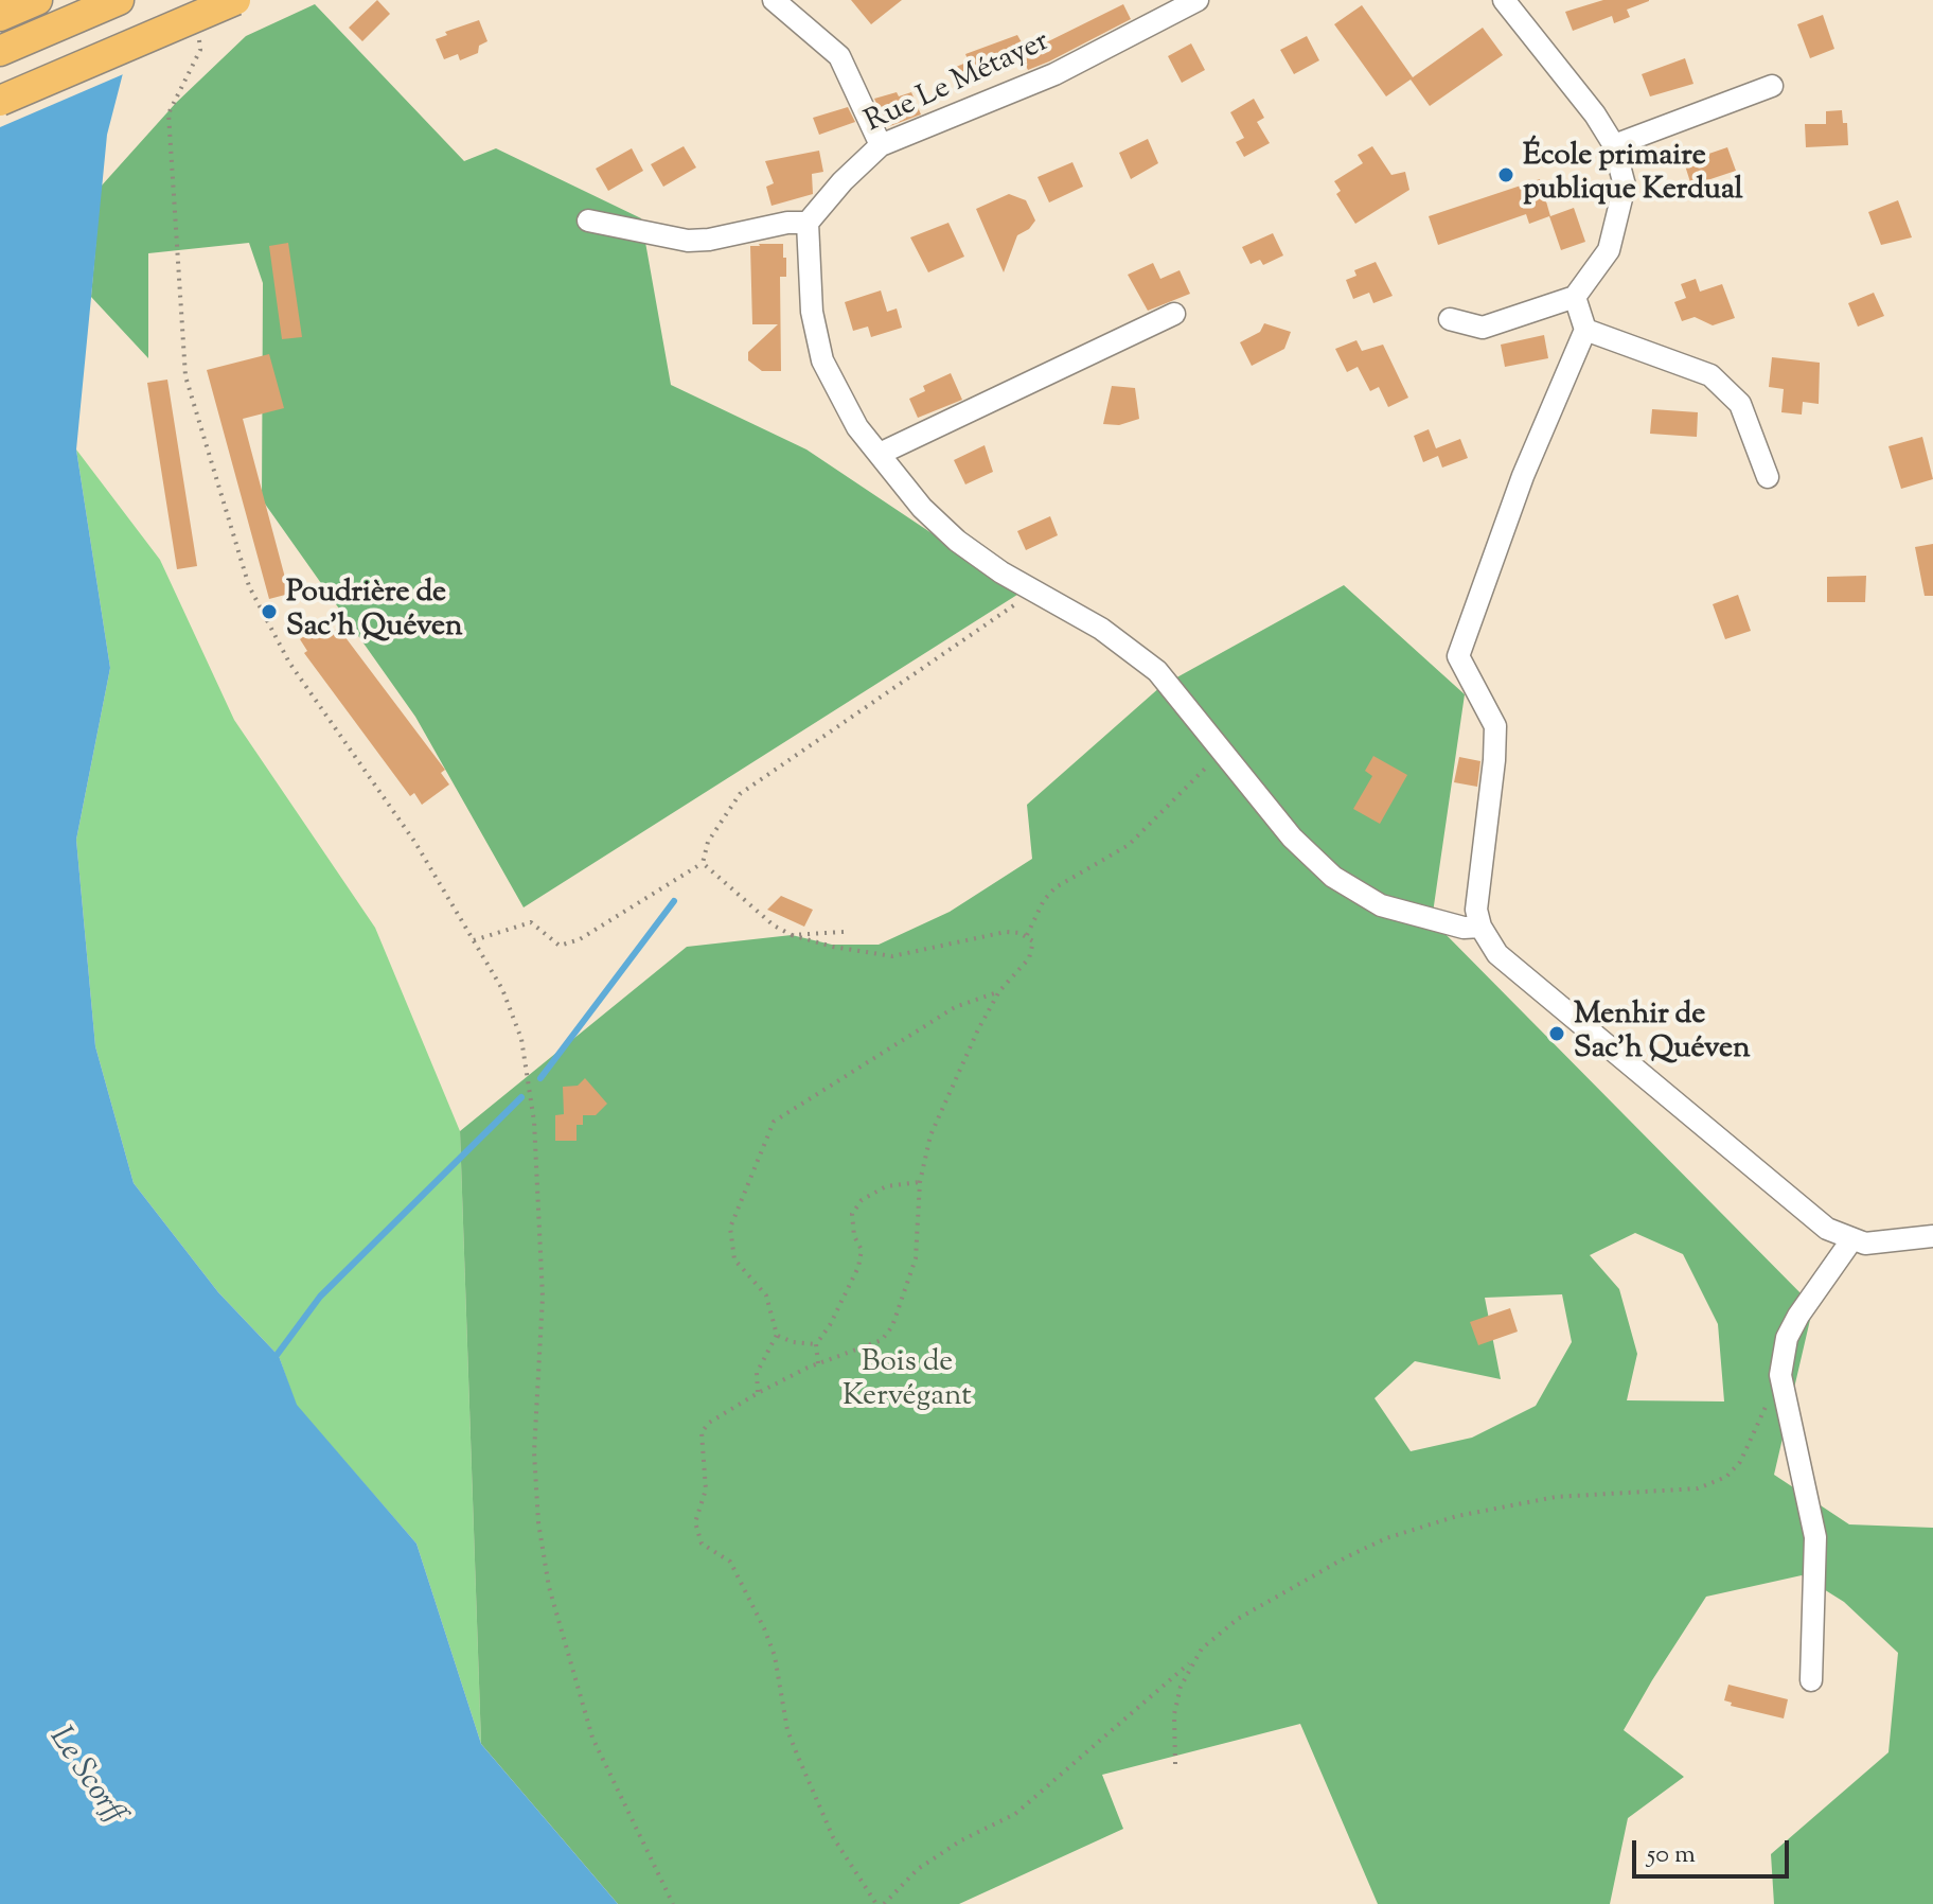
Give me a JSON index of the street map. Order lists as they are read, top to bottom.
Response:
{
  "streets": {
    "street": ["Rue Le Métayer"]
  },
  "water": ["Le Scorff"],
  "parks": ["Bois de Kervégant"],
  "places": ["École primaire publique Kerdual", "Poudrière de Sac'h Quéven", "Menhir de Sac'h Quéven"],
  "scale_bar": "50 m"
}
